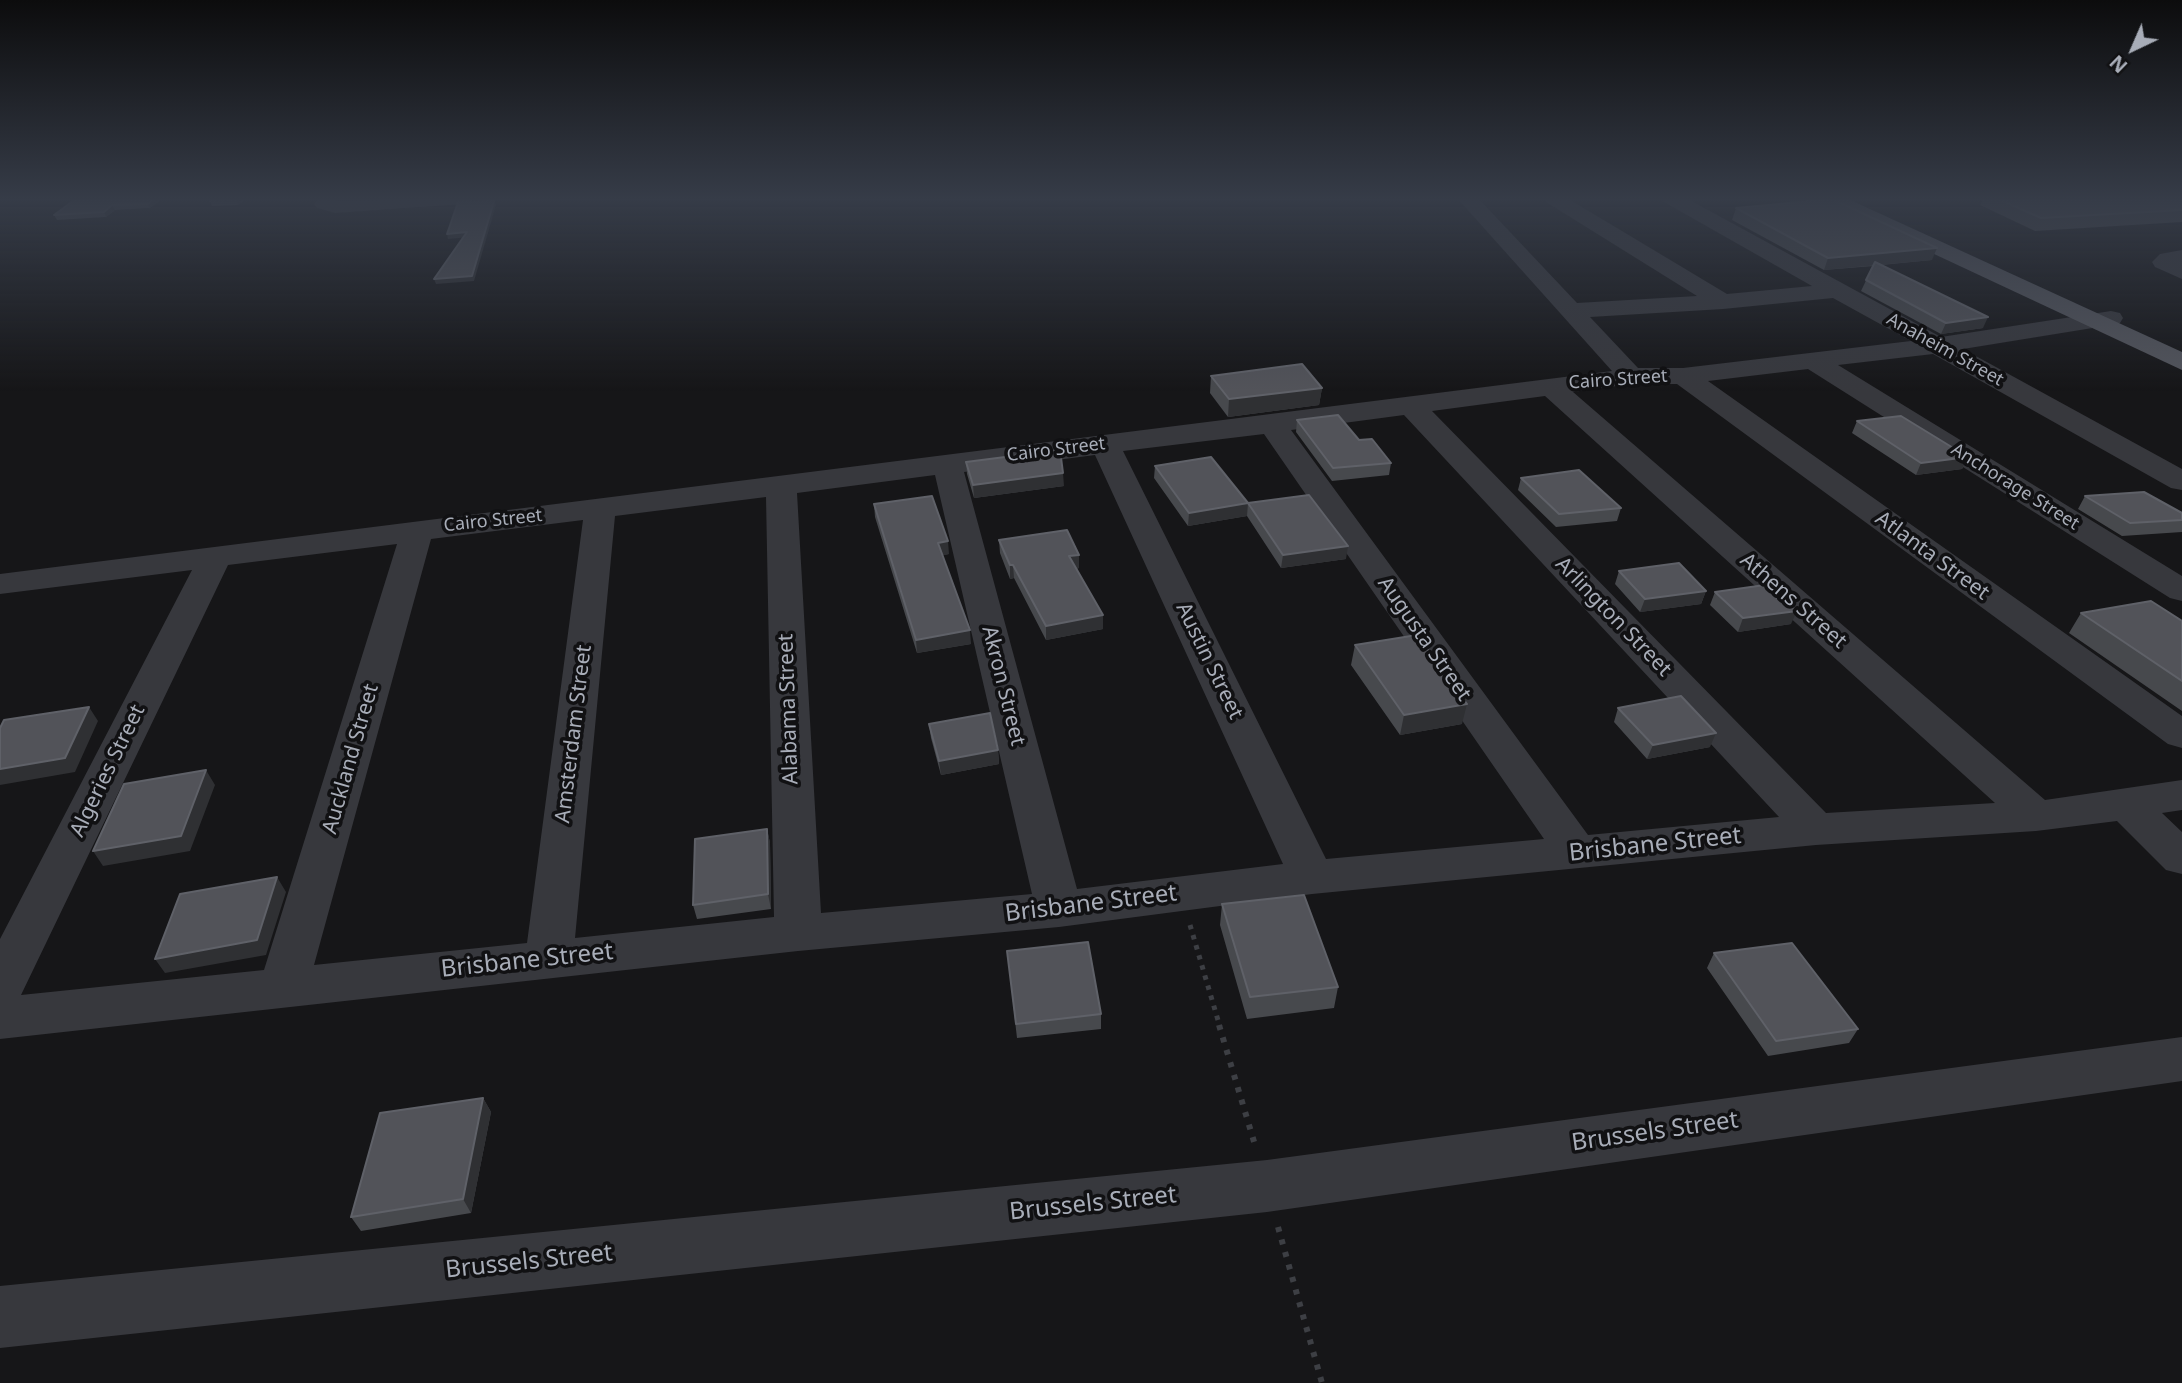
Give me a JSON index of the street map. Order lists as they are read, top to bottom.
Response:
{
  "streets": {
    "street": [
      "Anaheim Street",
      "Cairo Street",
      "Anchorage Street",
      "Atlanta Street",
      "Athens Street",
      "Arlington Street",
      "Augusta Street",
      "Austin Street",
      "Akron Street",
      "Alabama Street",
      "Amsterdam Street",
      "Auckland Street",
      "Algeries Street",
      "Brisbane Street",
      "Brussels Street"
    ]
  },
  "crossings": [
    ["Anaheim Street", "Cairo Street"],
    ["Cairo Street", "Anchorage Street"],
    ["Cairo Street", "Atlanta Street"],
    ["Cairo Street", "Athens Street"],
    ["Cairo Street", "Arlington Street"],
    ["Cairo Street", "Augusta Street"],
    ["Cairo Street", "Austin Street"],
    ["Cairo Street", "Akron Street"],
    ["Cairo Street", "Alabama Street"],
    ["Cairo Street", "Amsterdam Street"],
    ["Cairo Street", "Auckland Street"],
    ["Cairo Street", "Algeries Street"],
    ["Athens Street", "Brisbane Street"],
    ["Arlington Street", "Brisbane Street"],
    ["Augusta Street", "Brisbane Street"],
    ["Austin Street", "Brisbane Street"],
    ["Akron Street", "Brisbane Street"],
    ["Alabama Street", "Brisbane Street"],
    ["Amsterdam Street", "Brisbane Street"],
    ["Auckland Street", "Brisbane Street"]
  ],
  "north": "bottom left"
}
